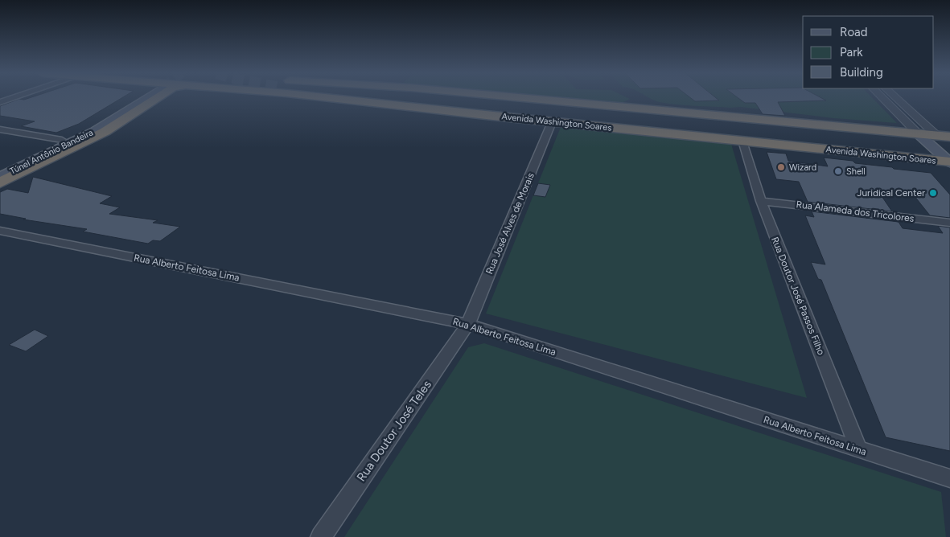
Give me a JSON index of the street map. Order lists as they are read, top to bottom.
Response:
{
  "streets": {
    "highway": ["Avenida Washington Soares"],
    "main road": ["Túnel Antônio Bandeira"],
    "street": [
      "Rua Alameda dos Tricolores",
      "Rua José Alves de Morais",
      "Rua Alberto Feitosa Lima",
      "Rua Doutor José Passos Filho",
      "Rua Doutor José Teles"
    ]
  },
  "crossings": [
    ["Avenida Washington Soares", "Rua José Alves de Morais"],
    ["Avenida Washington Soares", "Rua Doutor José Passos Filho"],
    ["Rua Alameda dos Tricolores", "Rua Doutor José Passos Filho"],
    ["Rua José Alves de Morais", "Rua Alberto Feitosa Lima"],
    ["Rua José Alves de Morais", "Rua Doutor José Teles"],
    ["Rua Alberto Feitosa Lima", "Rua Doutor José Passos Filho"],
    ["Rua Alberto Feitosa Lima", "Rua Doutor José Teles"]
  ],
  "places": ["Wizard", "Shell", "Juridical Center"],
  "legend": ["Road", "Park", "Building"]
}
